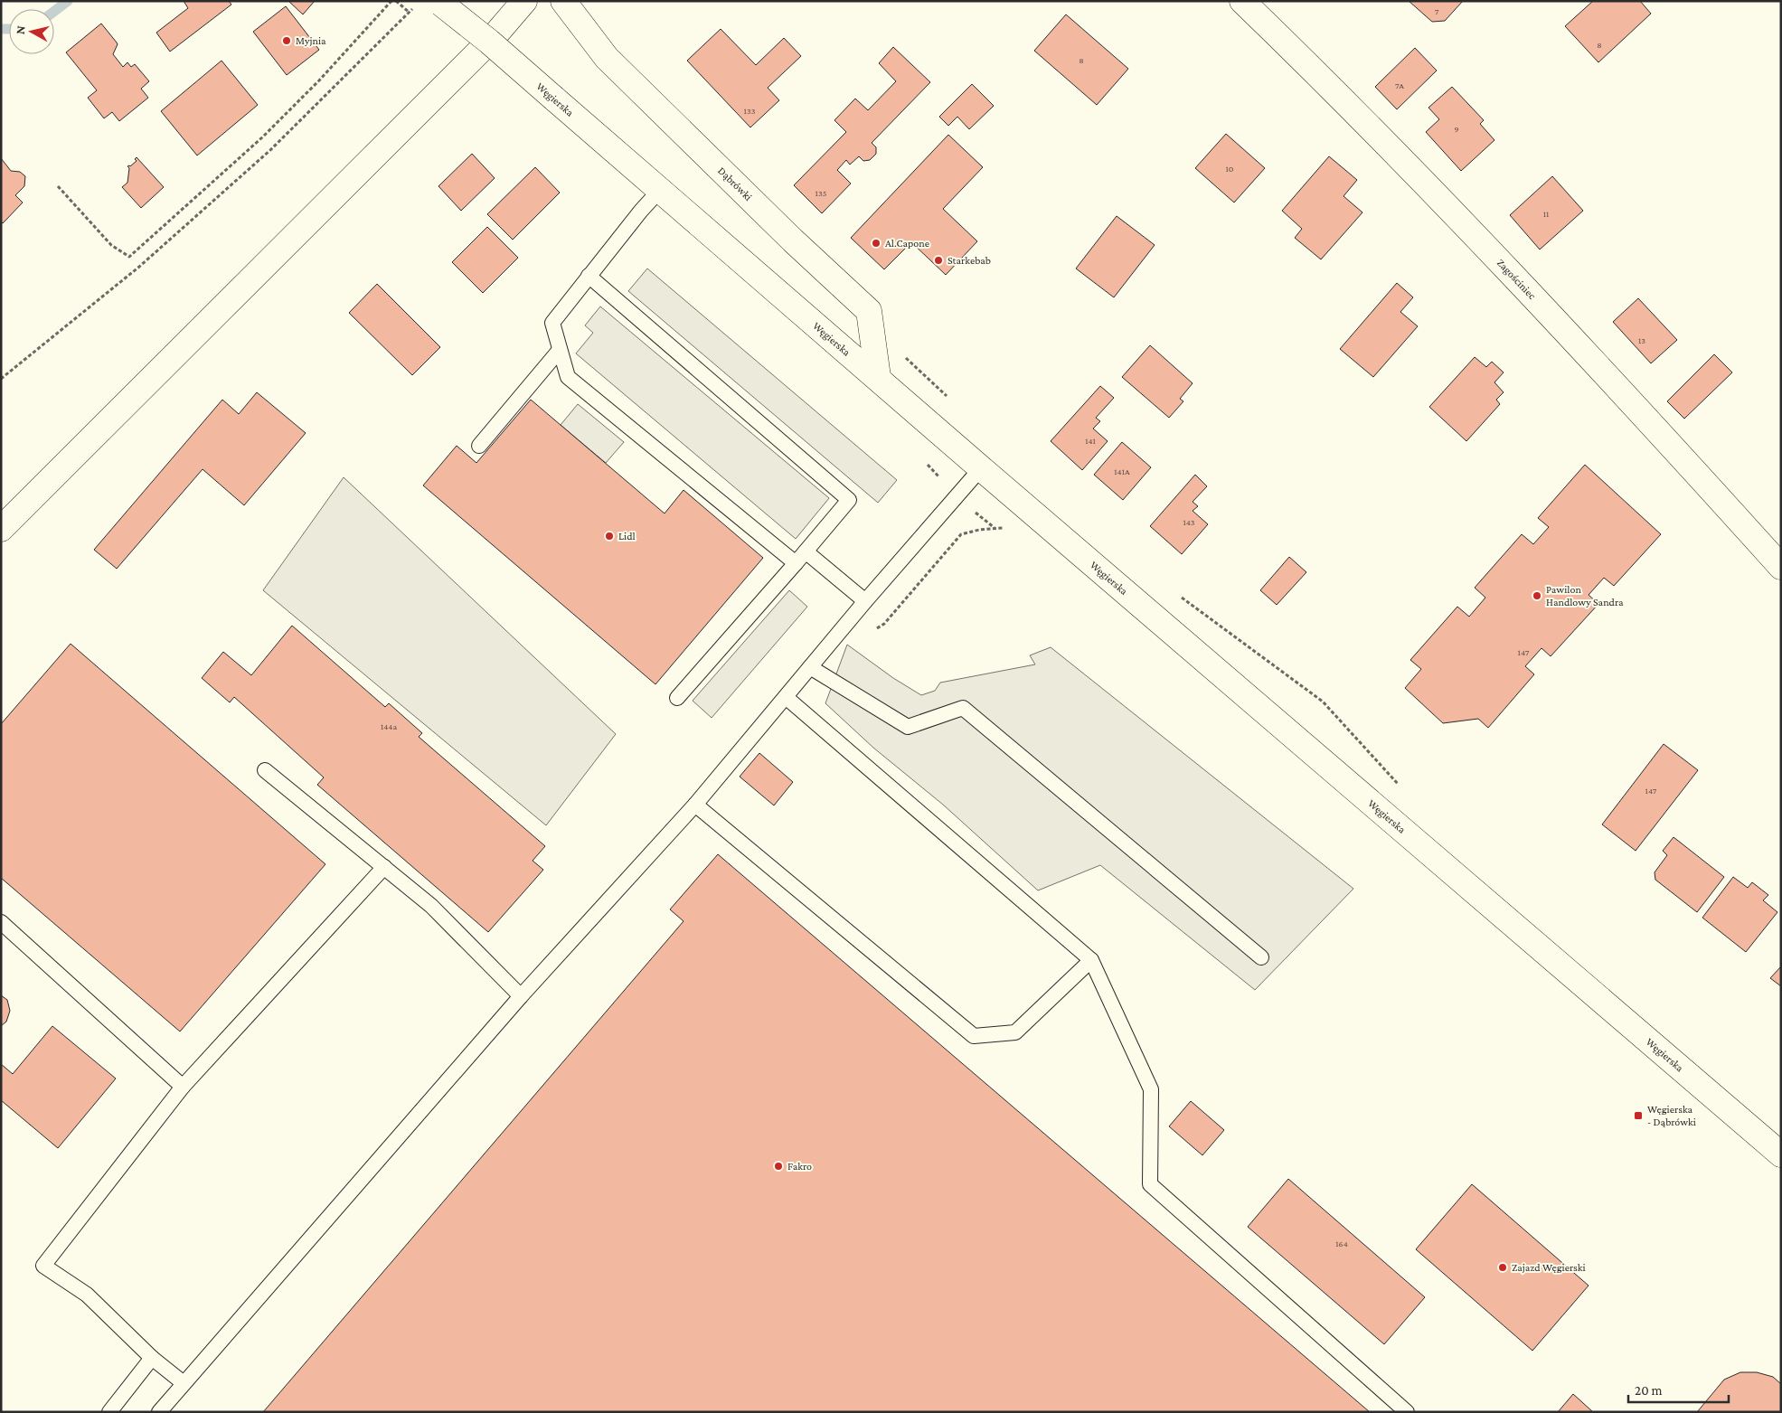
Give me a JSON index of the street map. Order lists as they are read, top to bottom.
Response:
{
  "streets": {
    "street": ["Węgierska", "Dąbrówki", "Zagościniec"]
  },
  "crossings": [
    ["Węgierska", "Dąbrówki"]
  ],
  "places": {
    "other": [
      "Myjnia",
      "Al.Capone",
      "Starkebab",
      "Lidl",
      "Pawilon Handlowy Sandra",
      "Fakro",
      "Zajazd Węgierski"
    ],
    "transit": ["Węgierska - Dąbrówki"]
  },
  "house_numbers": [
    "7",
    "8",
    "8",
    "7A",
    "133",
    "9",
    "10",
    "135",
    "11",
    "13",
    "141",
    "141A",
    "143",
    "147",
    "144a",
    "147",
    "164"
  ],
  "scale_bar": "20 m",
  "north": "left"
}
